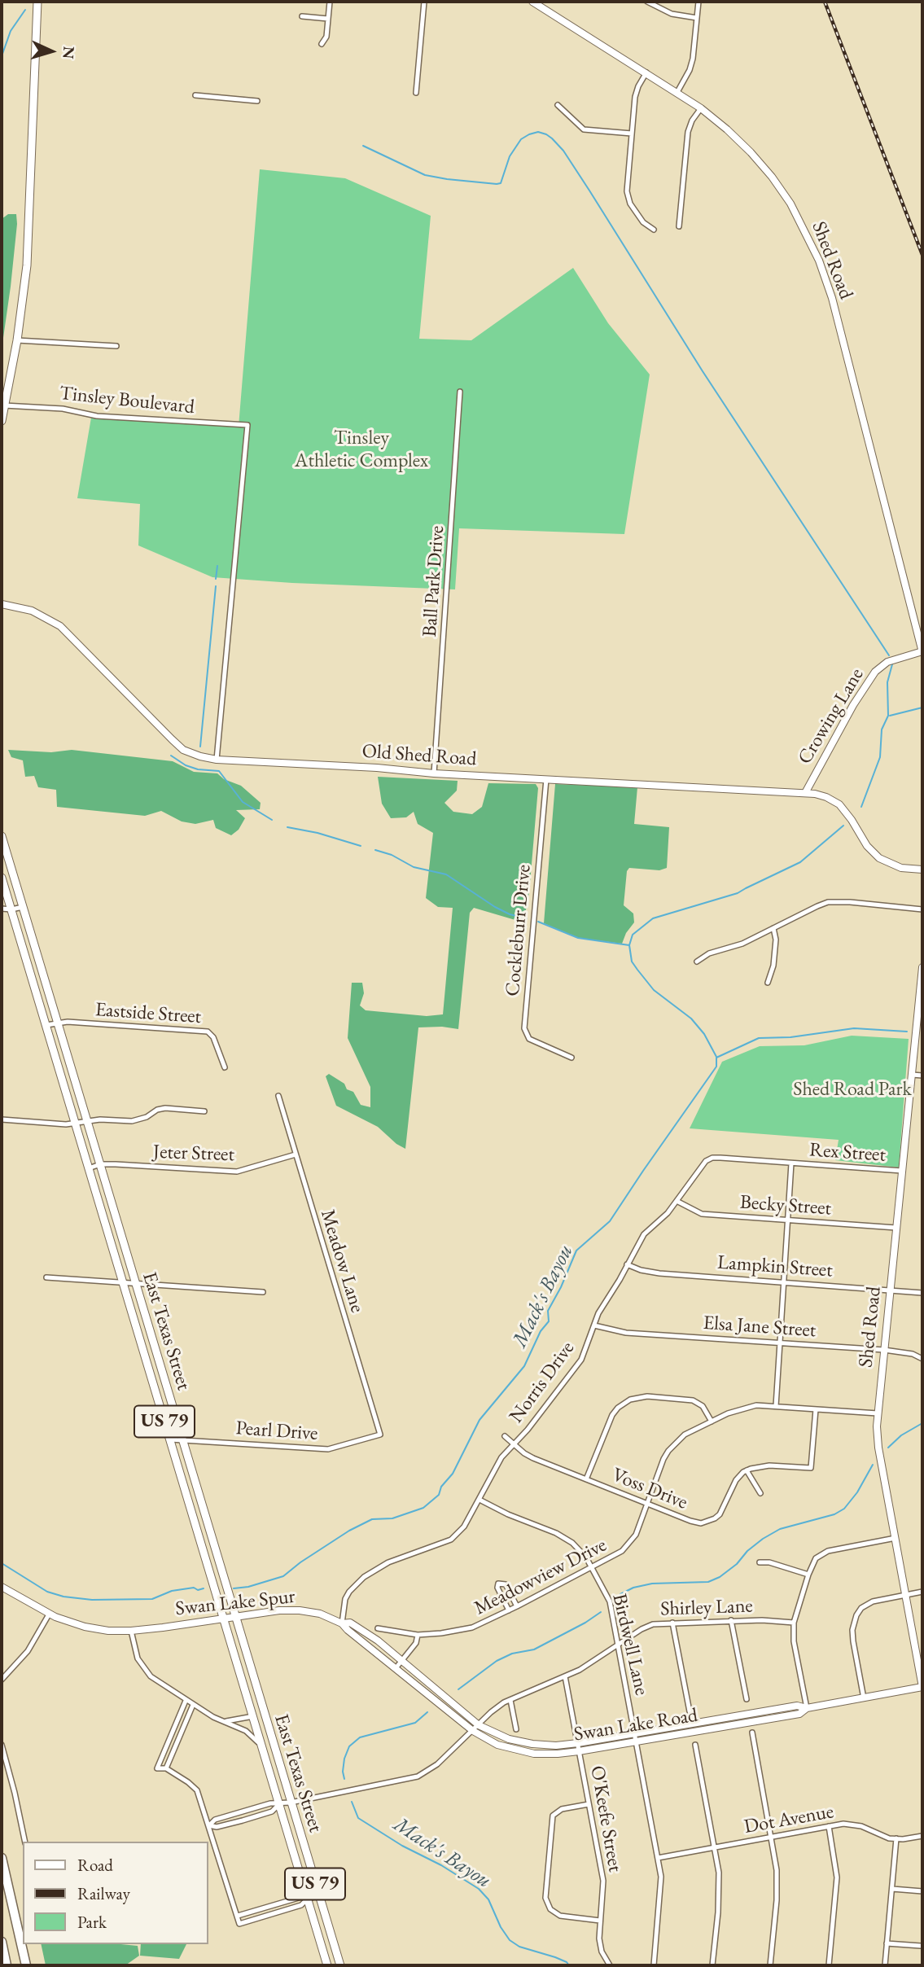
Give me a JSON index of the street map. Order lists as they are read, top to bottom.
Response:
{
  "streets": {
    "main road": ["East Texas Street", "US 79"],
    "street": [
      "Shed Road",
      "Tinsley Boulevard",
      "Ball Park Drive",
      "Crowing Lane",
      "Old Shed Road",
      "Cockleburr Drive",
      "Eastside Street",
      "Rex Street",
      "Jeter Street",
      "Becky Street",
      "Meadow Lane",
      "Lampkin Street",
      "Elsa Jane Street",
      "Norris Drive",
      "Pearl Drive",
      "Voss Drive",
      "Meadowview Drive",
      "Swan Lake Spur",
      "Shirley Lane",
      "Birdwell Lane",
      "Swan Lake Road",
      "O'Keefe Street",
      "Dot Avenue"
    ]
  },
  "crossings": [
    ["Shed Road", "Crowing Lane"],
    ["Shed Road", "Rex Street"],
    ["Shed Road", "Becky Street"],
    ["Shed Road", "Lampkin Street"],
    ["Shed Road", "Elsa Jane Street"],
    ["Shed Road", "Meadowview Drive"],
    ["Shed Road", "Swan Lake Road"],
    ["Tinsley Boulevard", "Old Shed Road"],
    ["Ball Park Drive", "Old Shed Road"],
    ["Crowing Lane", "Old Shed Road"],
    ["Old Shed Road", "Cockleburr Drive"],
    ["Eastside Street", "East Texas Street"],
    ["Rex Street", "Norris Drive"],
    ["Jeter Street", "Meadow Lane"],
    ["Jeter Street", "East Texas Street"],
    ["Becky Street", "Norris Drive"],
    ["Meadow Lane", "Pearl Drive"],
    ["Lampkin Street", "Norris Drive"],
    ["Elsa Jane Street", "Norris Drive"],
    ["East Texas Street", "Pearl Drive"],
    ["East Texas Street", "Swan Lake Spur"],
    ["Norris Drive", "Voss Drive"],
    ["Norris Drive", "Swan Lake Spur"],
    ["Norris Drive", "Birdwell Lane"],
    ["Voss Drive", "Meadowview Drive"],
    ["Meadowview Drive", "Birdwell Lane"],
    ["Swan Lake Spur", "Shirley Lane"],
    ["Swan Lake Spur", "Swan Lake Road"],
    ["Shirley Lane", "Birdwell Lane"],
    ["Shirley Lane", "Swan Lake Road"],
    ["Shirley Lane", "O'Keefe Street"],
    ["Birdwell Lane", "Swan Lake Road"],
    ["Birdwell Lane", "Dot Avenue"],
    ["Swan Lake Road", "O'Keefe Street"]
  ],
  "water": ["Mack's Bayou"],
  "parks": ["Tinsley Athletic Complex", "Shed Road Park"],
  "legend": ["Road", "Railway", "Park"],
  "north": "right"
}
